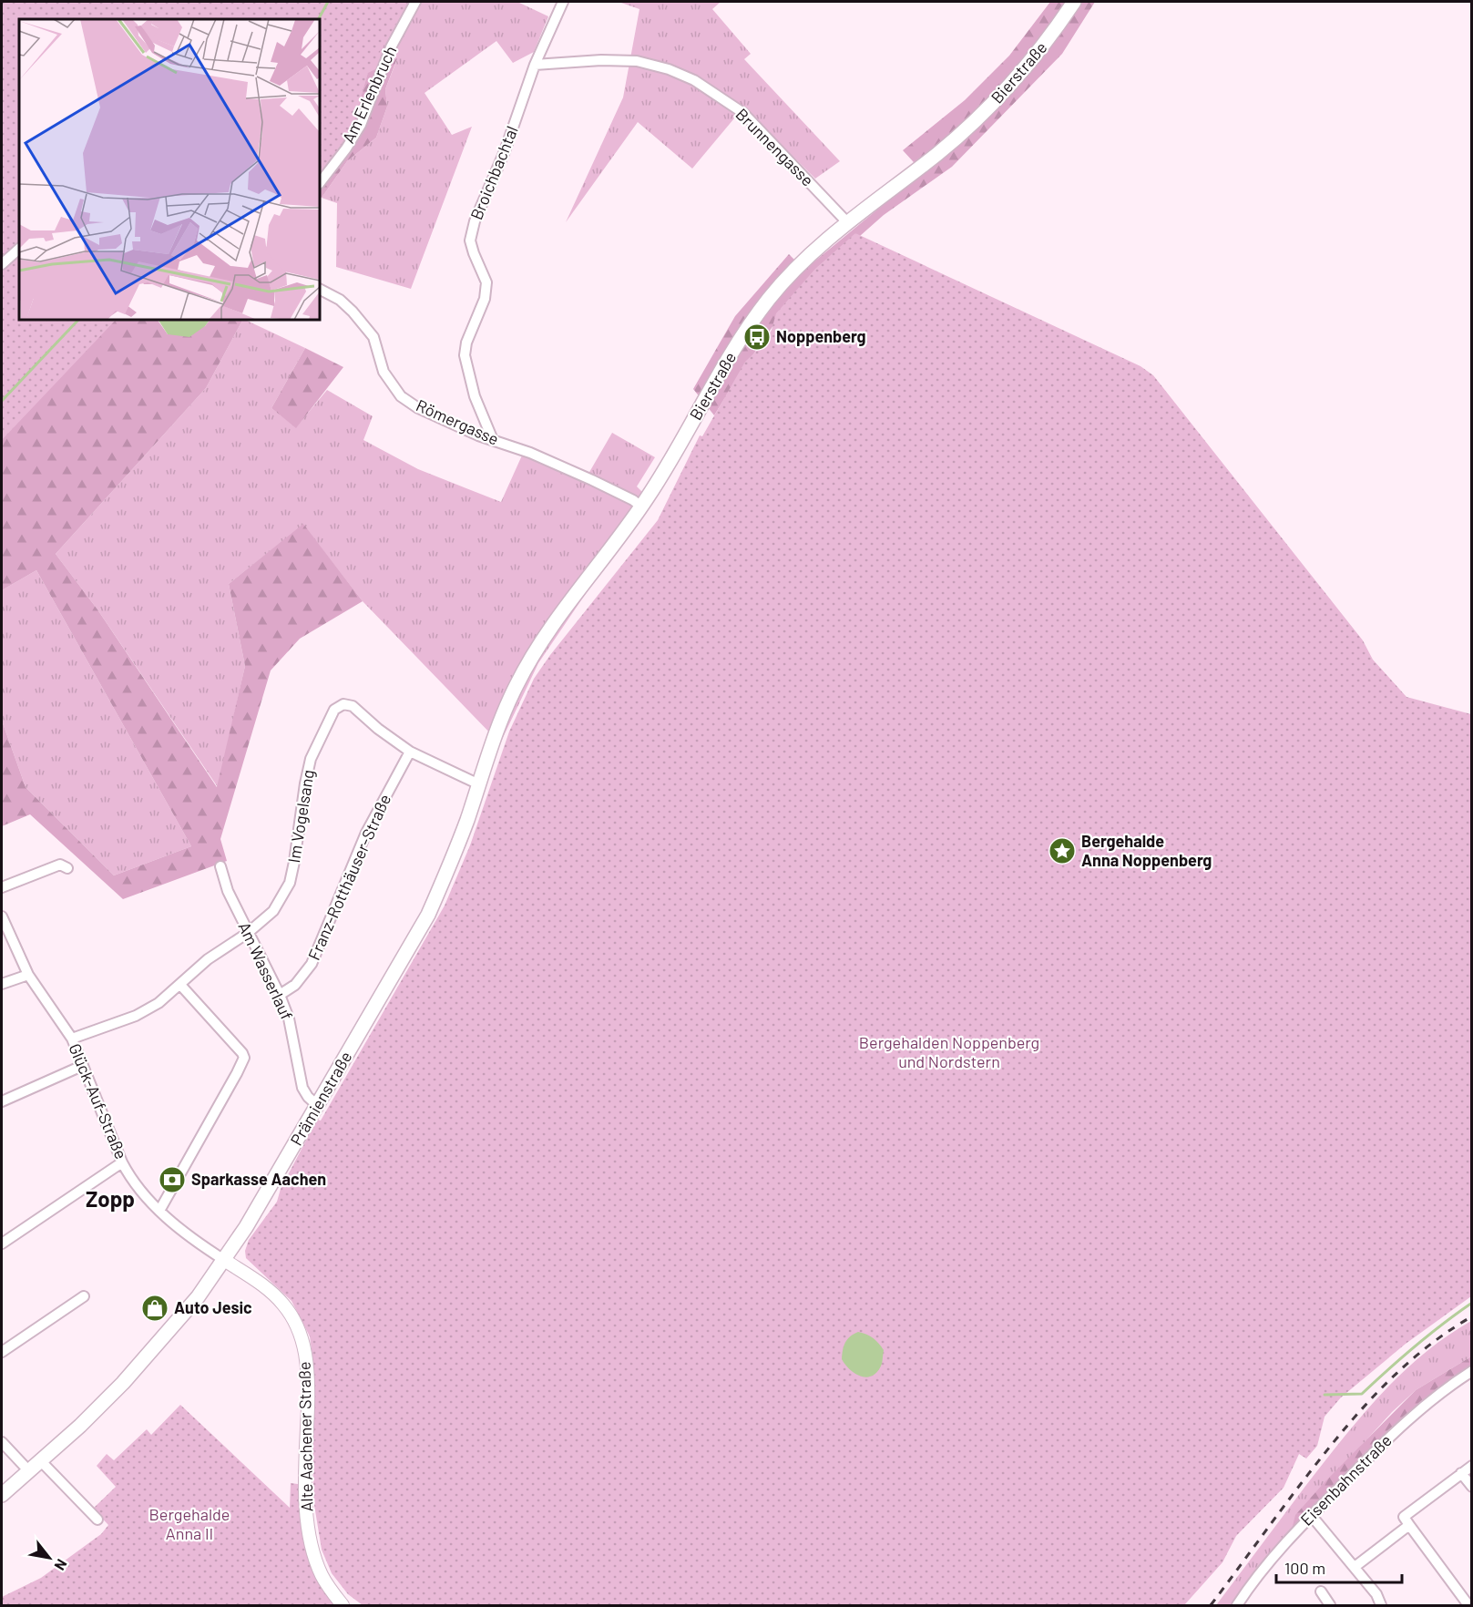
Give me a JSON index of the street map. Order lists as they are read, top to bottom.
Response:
{
  "streets": {
    "main road": ["Bierstraße", "Prämienstraße"],
    "street": [
      "Am Erlenbruch",
      "Brunnengasse",
      "Broichbachtal",
      "Römergasse",
      "Im Vogelsang",
      "Franz-Rotthäuser-Straße",
      "Am Wasserlauf",
      "Glück-Auf-Straße",
      "Alte Aachener Straße",
      "Eisenbahnstraße"
    ]
  },
  "crossings": [
    ["Bierstraße", "Brunnengasse"],
    ["Bierstraße", "Römergasse"],
    ["Bierstraße", "Prämienstraße"],
    ["Brunnengasse", "Broichbachtal"],
    ["Broichbachtal", "Römergasse"],
    ["Im Vogelsang", "Franz-Rotthäuser-Straße"],
    ["Im Vogelsang", "Am Wasserlauf"],
    ["Franz-Rotthäuser-Straße", "Am Wasserlauf"],
    ["Am Wasserlauf", "Prämienstraße"],
    ["Prämienstraße", "Glück-Auf-Straße"],
    ["Prämienstraße", "Alte Aachener Straße"],
    ["Glück-Auf-Straße", "Alte Aachener Straße"]
  ],
  "districts": ["Zopp"],
  "parks": ["Bergehalden Noppenberg und Nordstern", "Bergehalde Anna II"],
  "places": {
    "bus stop": ["Noppenberg"],
    "place": ["Bergehalde Anna Noppenberg"],
    "bank": ["Sparkasse Aachen"],
    "shop": ["Auto Jesic"]
  },
  "scale_bar": "100 m",
  "north": "bottom right"
}
